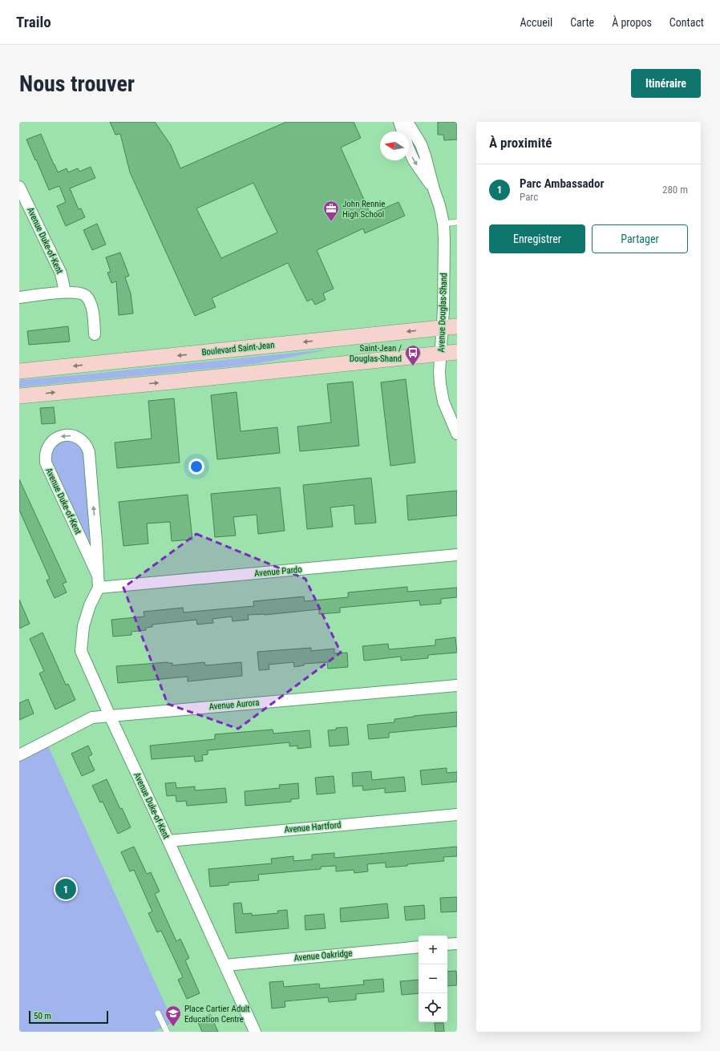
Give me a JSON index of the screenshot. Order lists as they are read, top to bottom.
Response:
{
  "streets": {
    "main road": ["Boulevard Saint-Jean"],
    "street": [
      "Avenue Duke-of-Kent",
      "Avenue Douglas-Shand",
      "Avenue Pardo",
      "Avenue Aurora",
      "Avenue Hartford",
      "Avenue Oakridge"
    ]
  },
  "crossings": [
    ["Avenue Duke-of-Kent", "Avenue Pardo"],
    ["Avenue Duke-of-Kent", "Avenue Aurora"],
    ["Avenue Duke-of-Kent", "Avenue Hartford"],
    ["Avenue Duke-of-Kent", "Avenue Oakridge"],
    ["Avenue Douglas-Shand", "Boulevard Saint-Jean"]
  ],
  "places": {
    "office": ["John Rennie High School"],
    "bus stop": ["Saint-Jean / Douglas-Shand"],
    "school or university": ["Place Cartier Adult Education Centre"]
  },
  "scale_bar": "50 m",
  "north": "left",
  "page": {
    "header": "Trailo",
    "nav": [
      "Accueil",
      "Carte",
      "À propos",
      "Contact"
    ],
    "buttons": [
      "Itinéraire",
      ["Enregistrer", "Partager"]
    ],
    "title": "Nous trouver",
    "heading": "À proximité",
    "list": [
      {
        "mark": "1",
        "name": "Parc Ambassador",
        "note": "Parc",
        "value": "280 m"
      }
    ],
    "pins": "1",
    "map_buttons": ["+", "−"],
    "scale": "50 m"
  }
}
